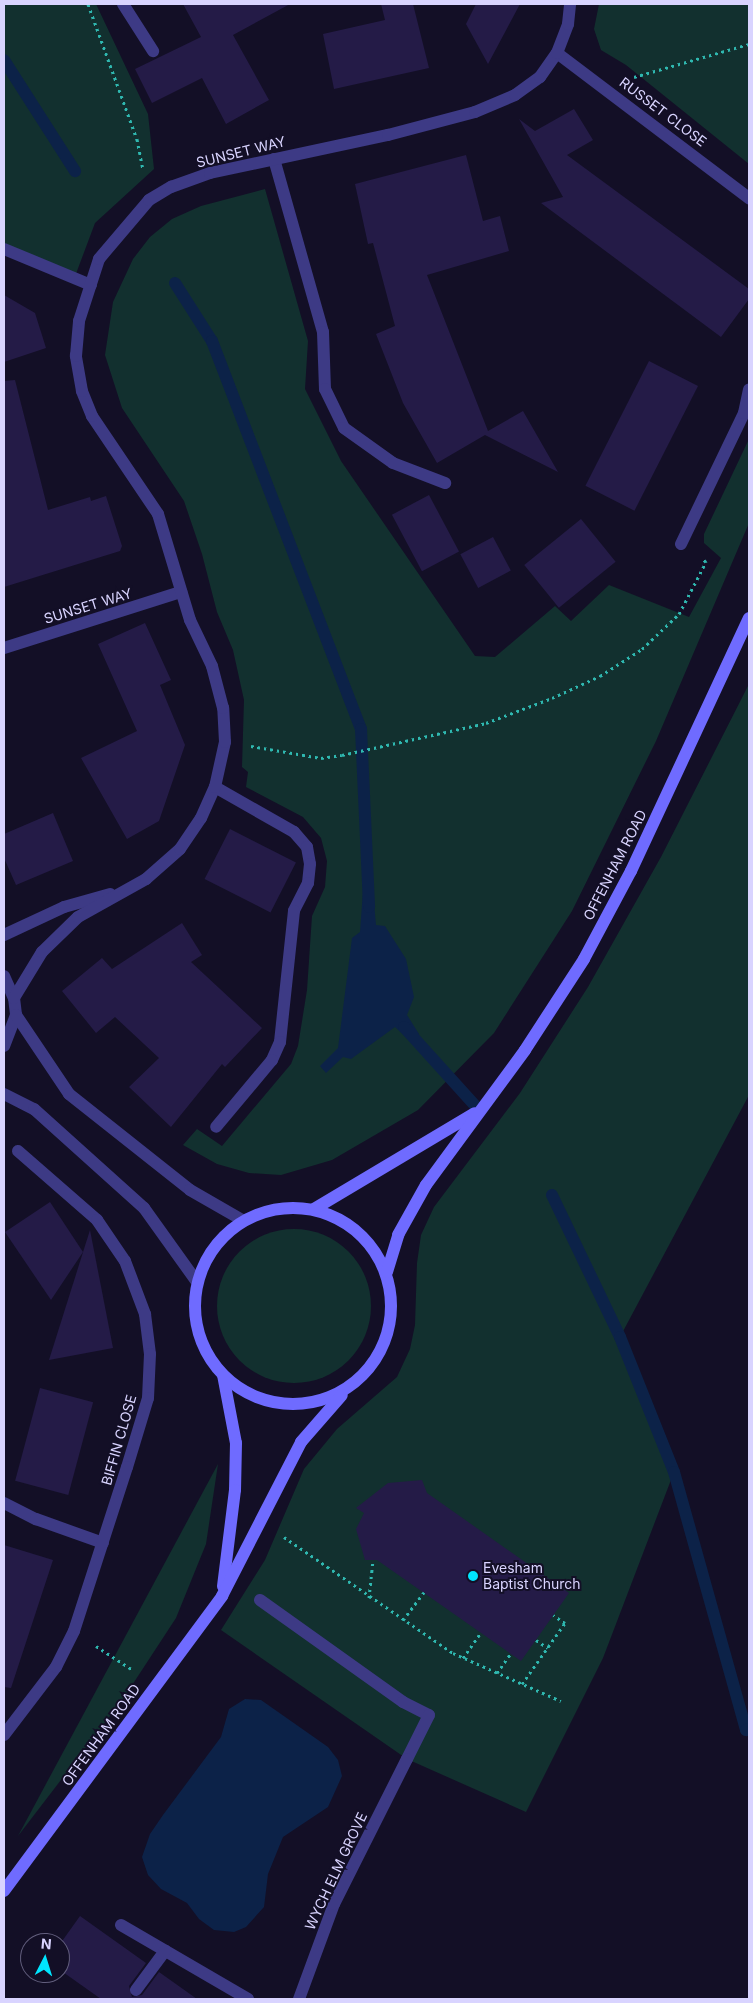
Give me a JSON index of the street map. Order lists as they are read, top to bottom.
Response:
{
  "streets": {
    "main road": ["OFFENHAM ROAD"],
    "street": [
      "RUSSET CLOSE",
      "SUNSET WAY",
      "BIFFIN CLOSE",
      "WYCH ELM GROVE"
    ]
  },
  "crossings": [
    ["RUSSET CLOSE", "SUNSET WAY"]
  ],
  "places": ["Evesham Baptist Church"],
  "north": "top"
}
